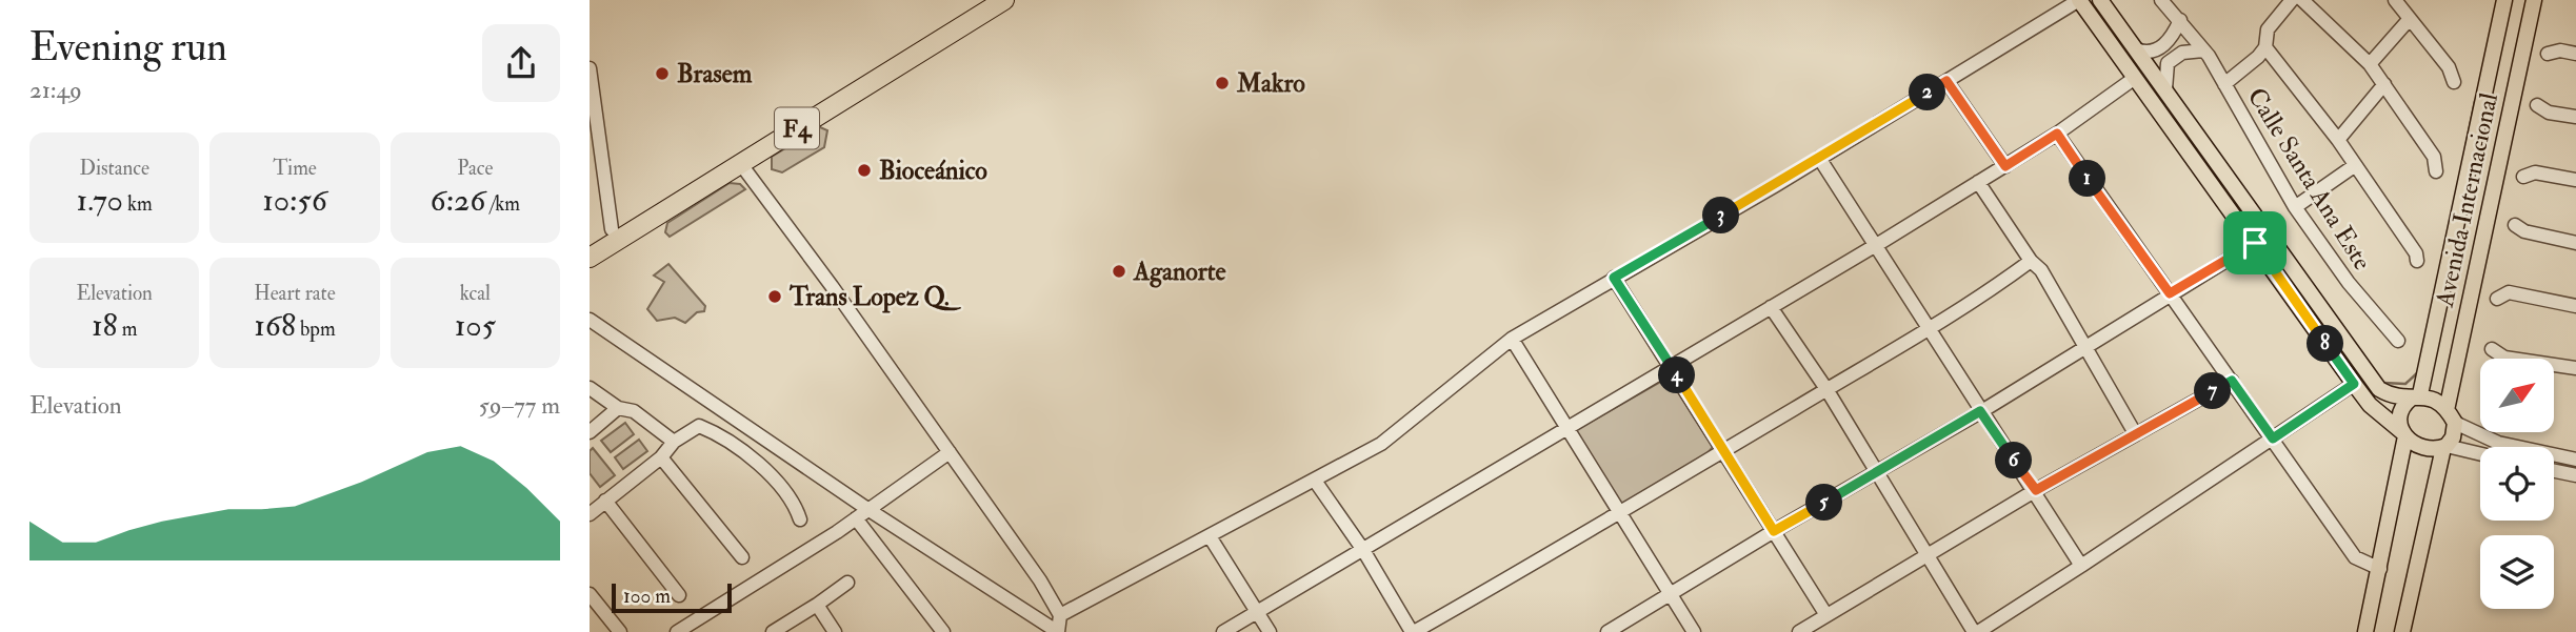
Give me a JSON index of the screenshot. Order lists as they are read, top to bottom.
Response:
{
  "streets": {
    "highway": ["F4"],
    "main road": ["Avenida Internacional"],
    "street": ["Calle Santa Ana Este"]
  },
  "places": [
    "Brasem",
    "Makro",
    "Bioceánico",
    "Aganorte",
    "Trans Lopez Q."
  ],
  "scale_bar": "100 m",
  "north": "top right",
  "page": {
    "heading": ["Evening run", "21:49"],
    "pins": [
      "2",
      "1",
      "3",
      "8",
      "4",
      "7",
      "6",
      "5"
    ],
    "stats": [
      ["Distance", "1.70 km"],
      ["Time", "10:56"],
      ["Pace", "6:26 /km"],
      ["Elevation", "18 m"],
      ["Heart rate", "168 bpm"],
      ["kcal", "105"]
    ],
    "chart": ["Elevation", "59–77 m"],
    "scale": "100 m"
  }
}
